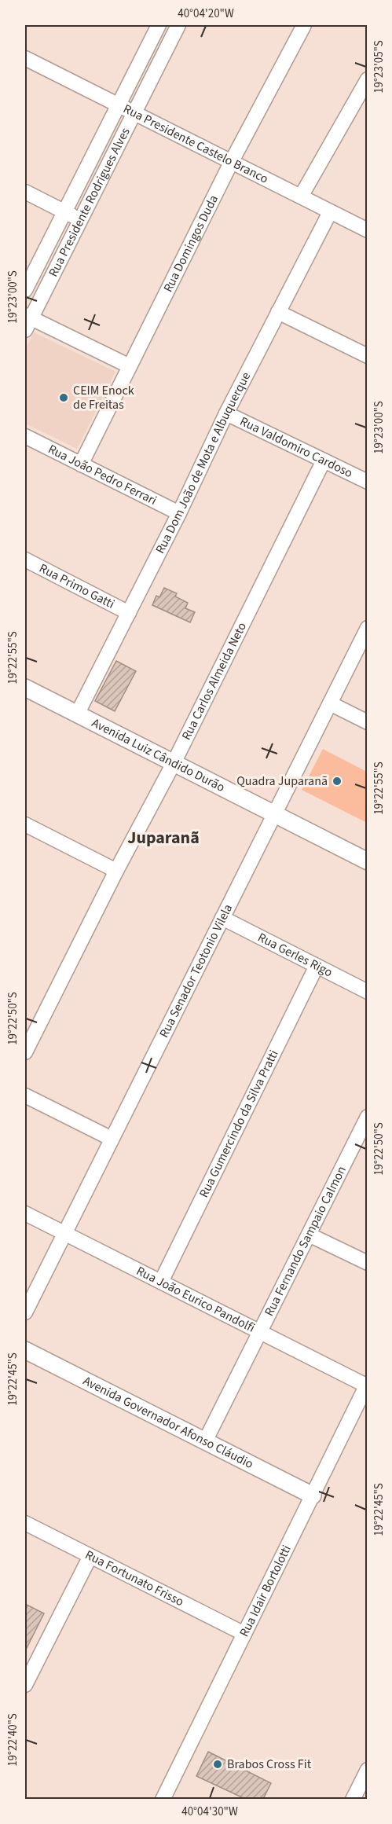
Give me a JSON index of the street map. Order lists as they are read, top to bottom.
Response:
{
  "streets": {
    "street": [
      "Rua Presidente Castelo Branco",
      "Rua Presidente Rodrigues Alves",
      "Rua Domingos Duda",
      "Rua Valdomiro Cardoso",
      "Rua Dom João de Mota e Albuquerque",
      "Rua João Pedro Ferrari",
      "Rua Primo Gatti",
      "Rua Carlos Almeida Neto",
      "Avenida Luiz Cândido Durão",
      "Rua Gerles Rigo",
      "Rua Senador Teotonio Vilela",
      "Rua Gumercindo da Silva Pratti",
      "Rua Fernando Sampaio Calmon",
      "Rua João Eurico Pandolfi",
      "Avenida Governador Afonso Cláudio",
      "Rua Fortunato Frisso",
      "Rua Idair Bortolotti"
    ]
  },
  "crossings": [
    ["Rua Presidente Castelo Branco", "Rua Presidente Rodrigues Alves"],
    ["Rua Presidente Castelo Branco", "Rua Domingos Duda"],
    ["Rua Presidente Castelo Branco", "Rua Dom João de Mota e Albuquerque"],
    ["Rua Domingos Duda", "Rua João Pedro Ferrari"],
    ["Rua Valdomiro Cardoso", "Rua Dom João de Mota e Albuquerque"],
    ["Rua Valdomiro Cardoso", "Rua Carlos Almeida Neto"],
    ["Rua Dom João de Mota e Albuquerque", "Rua João Pedro Ferrari"],
    ["Rua Dom João de Mota e Albuquerque", "Rua Primo Gatti"],
    ["Rua Dom João de Mota e Albuquerque", "Avenida Luiz Cândido Durão"],
    ["Rua Carlos Almeida Neto", "Avenida Luiz Cândido Durão"],
    ["Avenida Luiz Cândido Durão", "Rua Senador Teotonio Vilela"],
    ["Rua Gerles Rigo", "Rua Senador Teotonio Vilela"],
    ["Rua Gerles Rigo", "Rua Gumercindo da Silva Pratti"],
    ["Rua Senador Teotonio Vilela", "Rua João Eurico Pandolfi"],
    ["Rua Gumercindo da Silva Pratti", "Rua João Eurico Pandolfi"],
    ["Rua Fernando Sampaio Calmon", "Rua João Eurico Pandolfi"],
    ["Rua Fernando Sampaio Calmon", "Avenida Governador Afonso Cláudio"],
    ["Rua João Eurico Pandolfi", "Rua Idair Bortolotti"],
    ["Avenida Governador Afonso Cláudio", "Rua Idair Bortolotti"],
    ["Rua Fortunato Frisso", "Rua Idair Bortolotti"]
  ],
  "districts": ["Juparanã"],
  "places": ["CEIM Enock de Freitas", "Quadra Juparanã", "Brabos Cross Fit"],
  "coordinates": [
    "40°04'20\"W",
    "19°23'05\"S",
    "19°23'00\"S",
    "19°22'55\"S",
    "19°22'50\"S",
    "19°22'45\"S",
    "19°22'40\"S",
    "40°04'30\"W"
  ]
}
